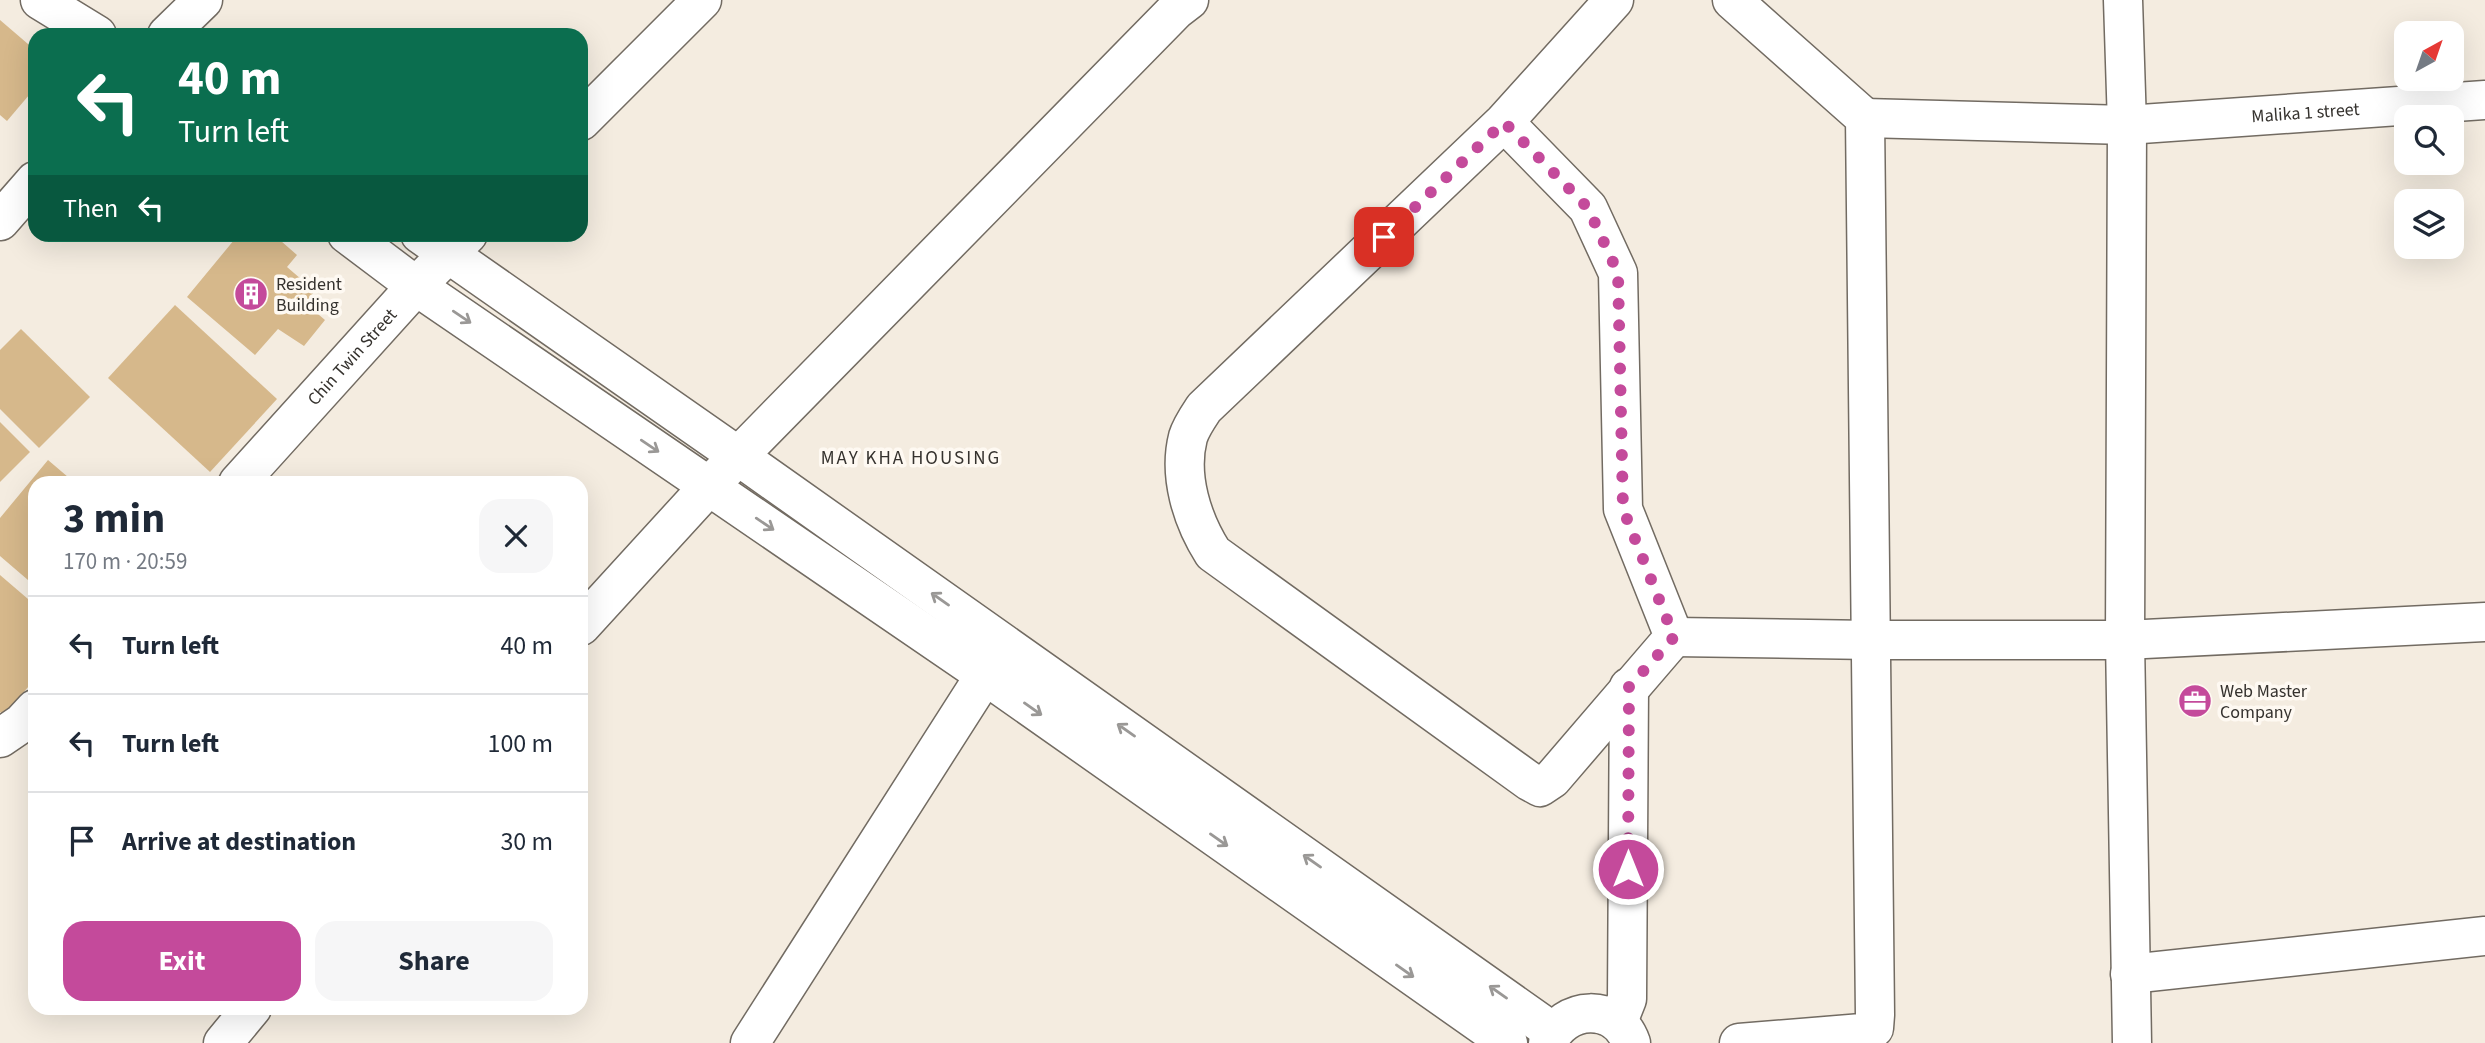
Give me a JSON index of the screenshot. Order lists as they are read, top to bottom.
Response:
{
  "streets": {
    "street": ["Malika 1 street", "Chin Twin Street"]
  },
  "districts": ["MAY KHA HOUSING"],
  "places": {
    "building": ["Resident Building"],
    "office": ["Web Master Company"]
  },
  "north": "top right",
  "page": {
    "turn": ["40 m", "Turn left"],
    "then": "Then",
    "heading": ["3 min", "170 m · 20:59"],
    "list": [
      {
        "name": "Turn left",
        "value": "40 m"
      },
      {
        "name": "Turn left",
        "value": "100 m"
      },
      {
        "name": "Arrive at destination",
        "value": "30 m"
      }
    ],
    "buttons": ["Exit", "Share"]
  }
}
